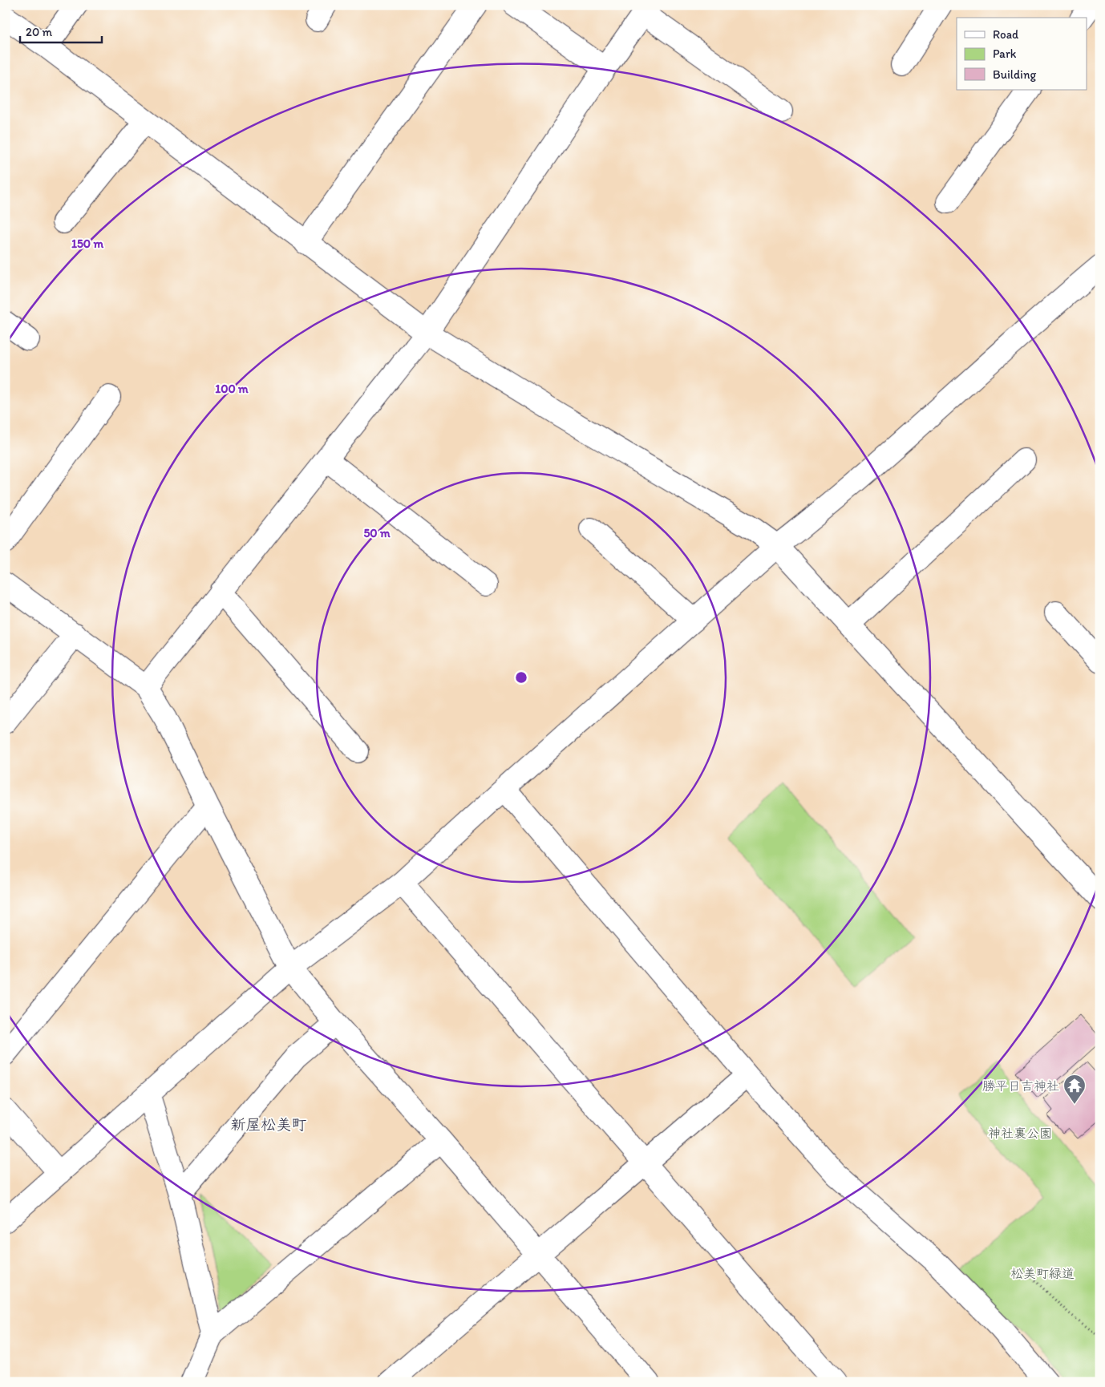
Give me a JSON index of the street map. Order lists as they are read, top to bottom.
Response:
{
  "districts": ["新屋松美町"],
  "parks": ["神社裏公園", "松美町緑道"],
  "places": {
    "temple": ["勝平日吉神社"]
  },
  "legend": ["Road", "Park", "Building"],
  "scale_bar": "20 m",
  "rings": ["150 m", "100 m", "50 m"]
}
